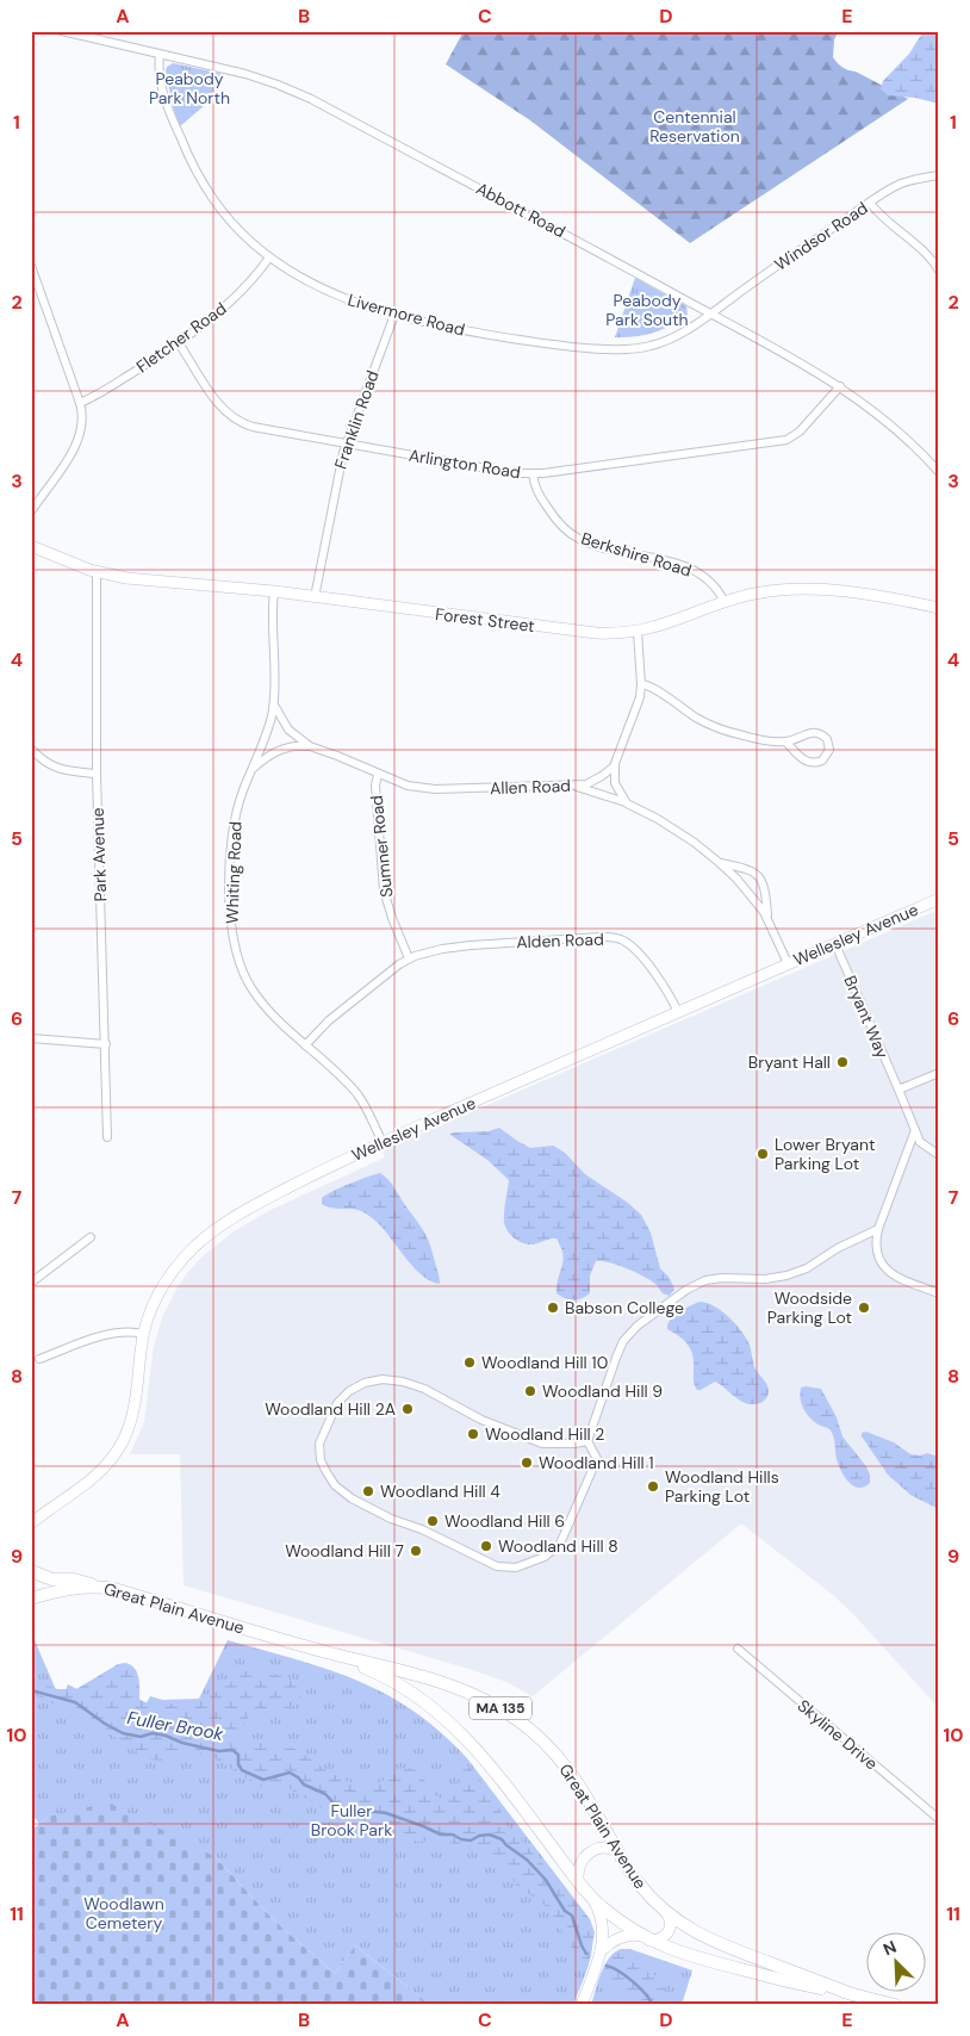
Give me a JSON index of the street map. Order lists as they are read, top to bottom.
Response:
{
  "streets": {
    "main road": [
      "Forest Street",
      "Wellesley Avenue",
      "Great Plain Avenue",
      "MA 135"
    ],
    "street": [
      "Abbott Road",
      "Windsor Road",
      "Livermore Road",
      "Fletcher Road",
      "Franklin Road",
      "Arlington Road",
      "Berkshire Road",
      "Allen Road",
      "Sumner Road",
      "Park Avenue",
      "Whiting Road",
      "Alden Road",
      "Bryant Way",
      "Skyline Drive"
    ]
  },
  "crossings": [
    ["Abbott Road", "Windsor Road"],
    ["Abbott Road", "Livermore Road"],
    ["Abbott Road", "Arlington Road"],
    ["Windsor Road", "Livermore Road"],
    ["Livermore Road", "Fletcher Road"],
    ["Livermore Road", "Franklin Road"],
    ["Fletcher Road", "Arlington Road"],
    ["Franklin Road", "Arlington Road"],
    ["Franklin Road", "Forest Street"],
    ["Arlington Road", "Berkshire Road"],
    ["Berkshire Road", "Forest Street"],
    ["Forest Street", "Park Avenue"],
    ["Forest Street", "Whiting Road"],
    ["Allen Road", "Sumner Road"],
    ["Allen Road", "Whiting Road"],
    ["Sumner Road", "Alden Road"],
    ["Whiting Road", "Wellesley Avenue"],
    ["Wellesley Avenue", "Alden Road"],
    ["Wellesley Avenue", "Bryant Way"]
  ],
  "water": ["Fuller Brook"],
  "parks": [
    "Peabody Park North",
    "Centennial Reservation",
    "Peabody Park South",
    "Fuller Brook Park",
    "Woodlawn Cemetery"
  ],
  "places": [
    "Bryant Hall",
    "Lower Bryant Parking Lot",
    "Babson College",
    "Woodside Parking Lot",
    "Woodland Hill 10",
    "Woodland Hill 9",
    "Woodland Hill 2A",
    "Woodland Hill 2",
    "Woodland Hill 1",
    "Woodland Hills Parking Lot",
    "Woodland Hill 4",
    "Woodland Hill 6",
    "Woodland Hill 8",
    "Woodland Hill 7"
  ],
  "north": "top left",
  "grid": {
    "columns": [
      "A",
      "B",
      "C",
      "D",
      "E"
    ],
    "rows": [
      "1",
      "2",
      "3",
      "4",
      "5",
      "6",
      "7",
      "8",
      "9",
      "10",
      "11"
    ]
  }
}
